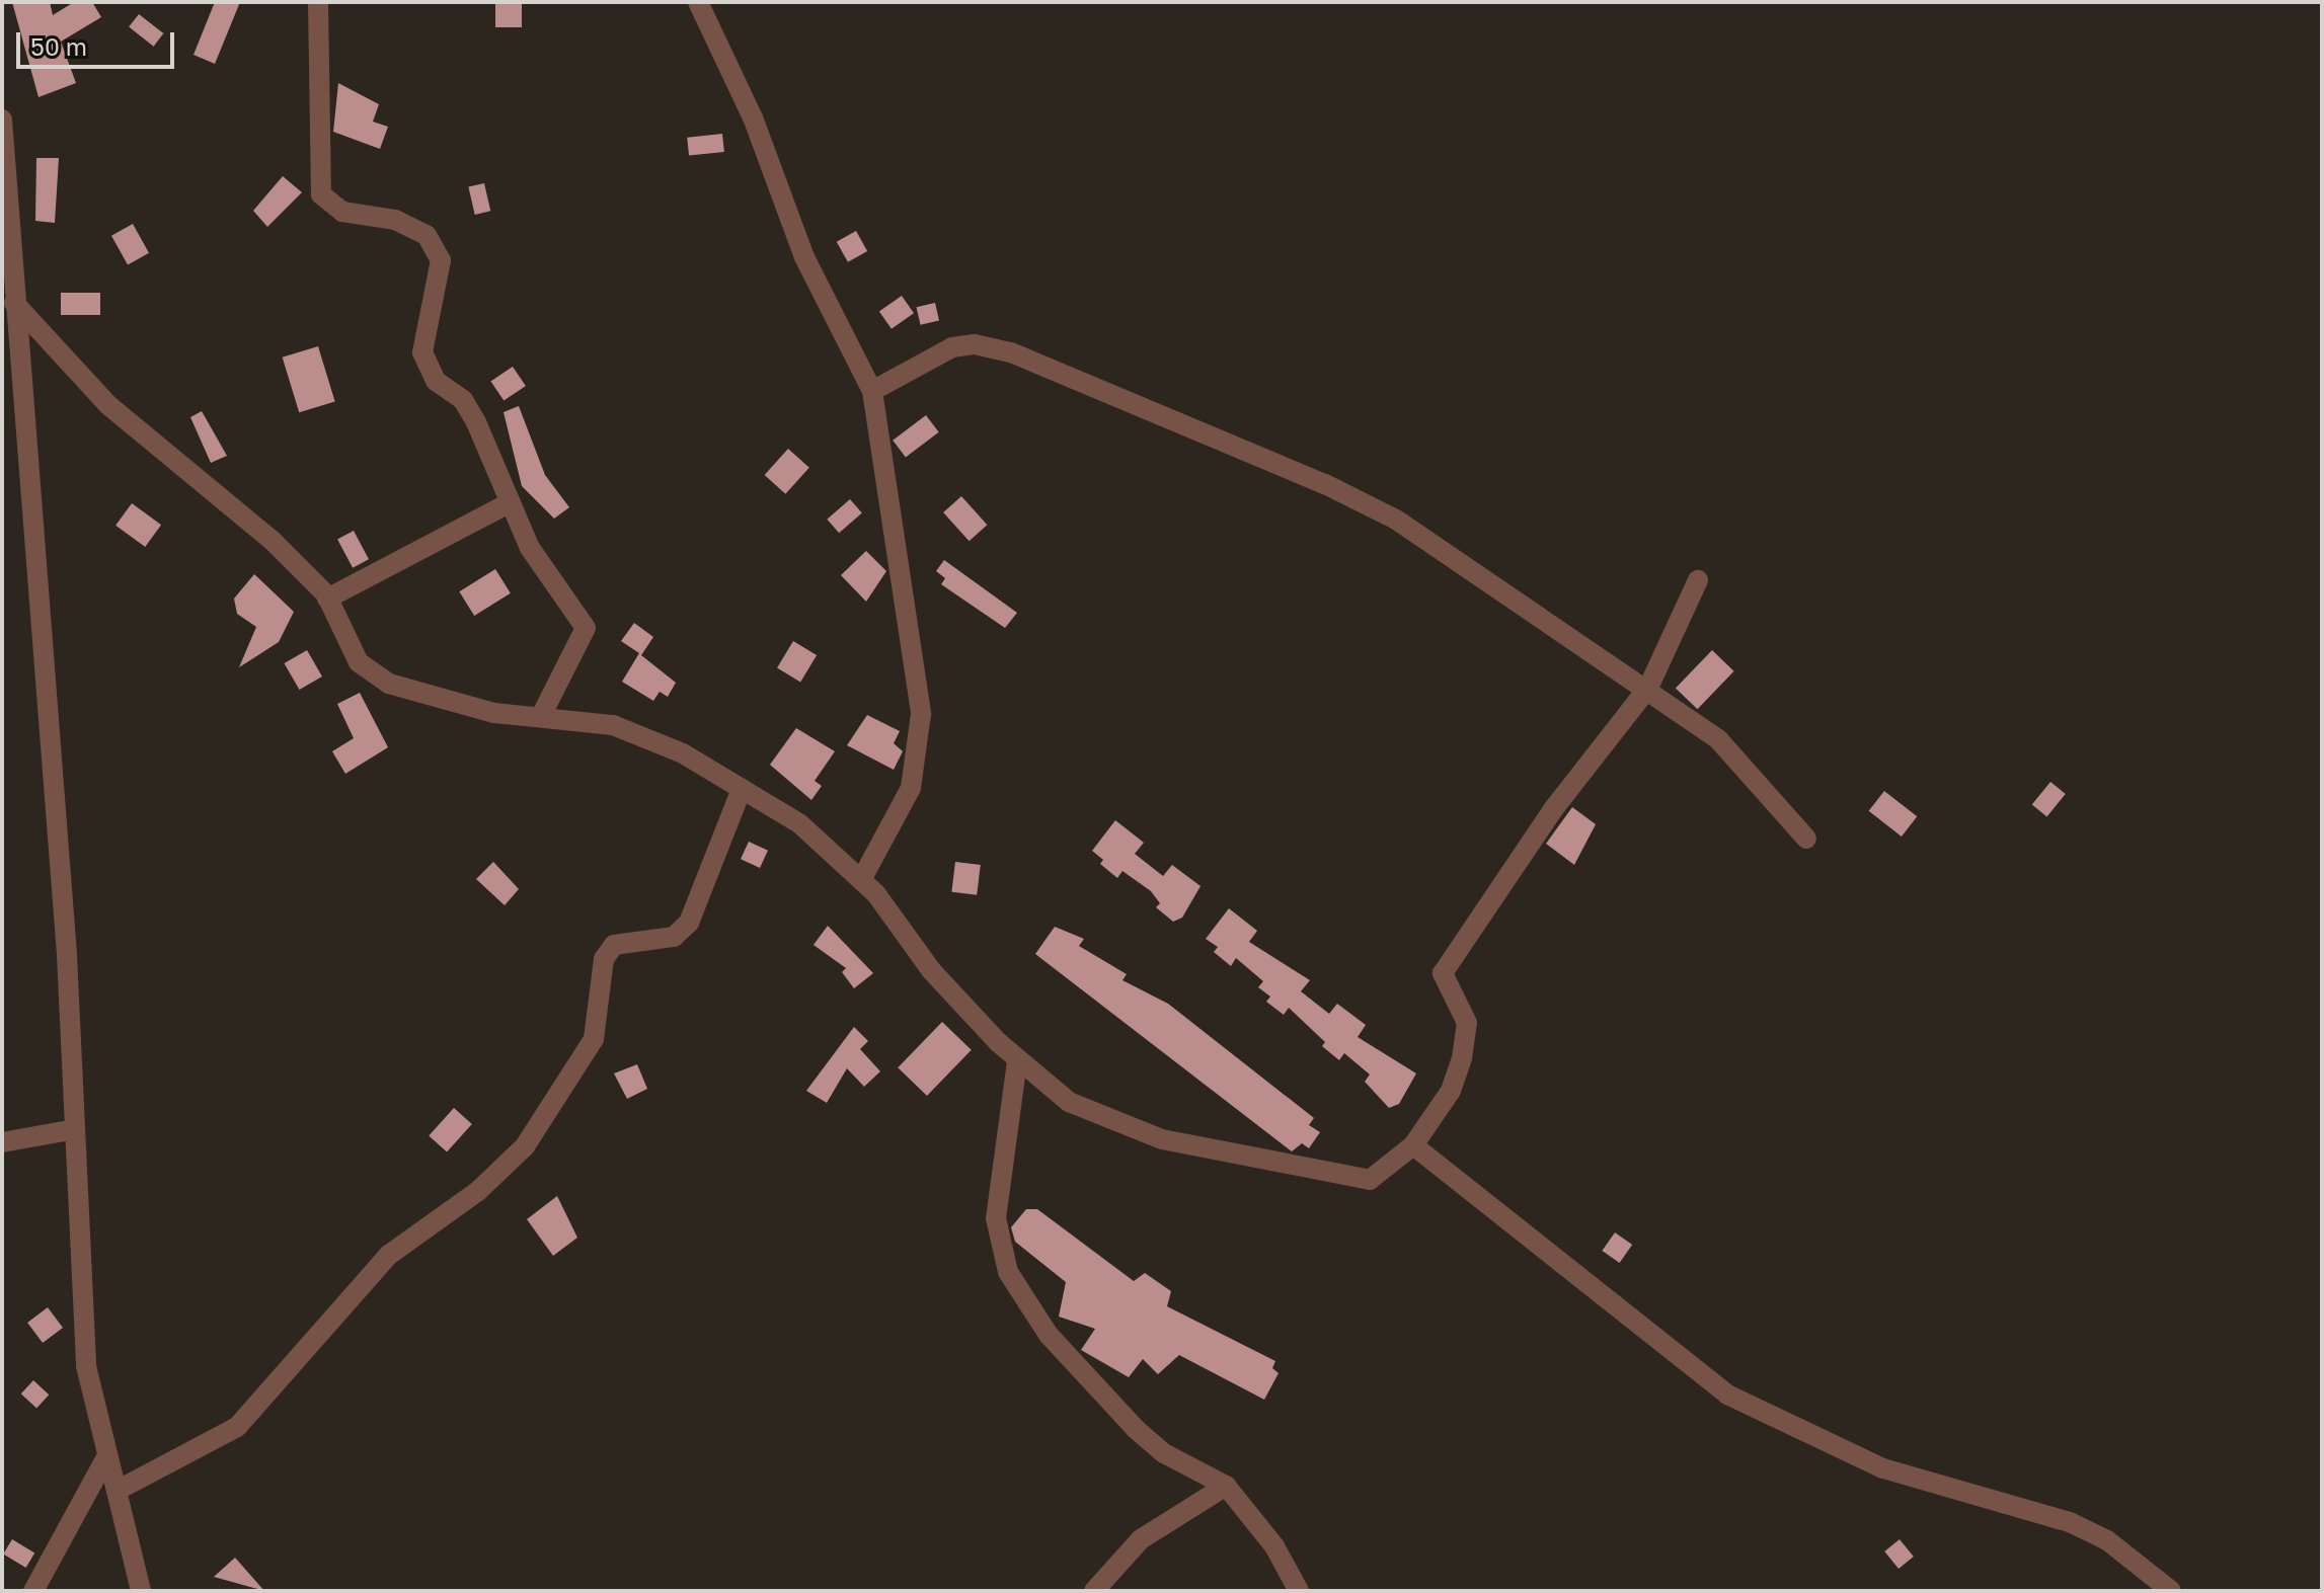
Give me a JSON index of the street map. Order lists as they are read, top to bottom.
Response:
{
  "scale_bar": "50 m"
}
